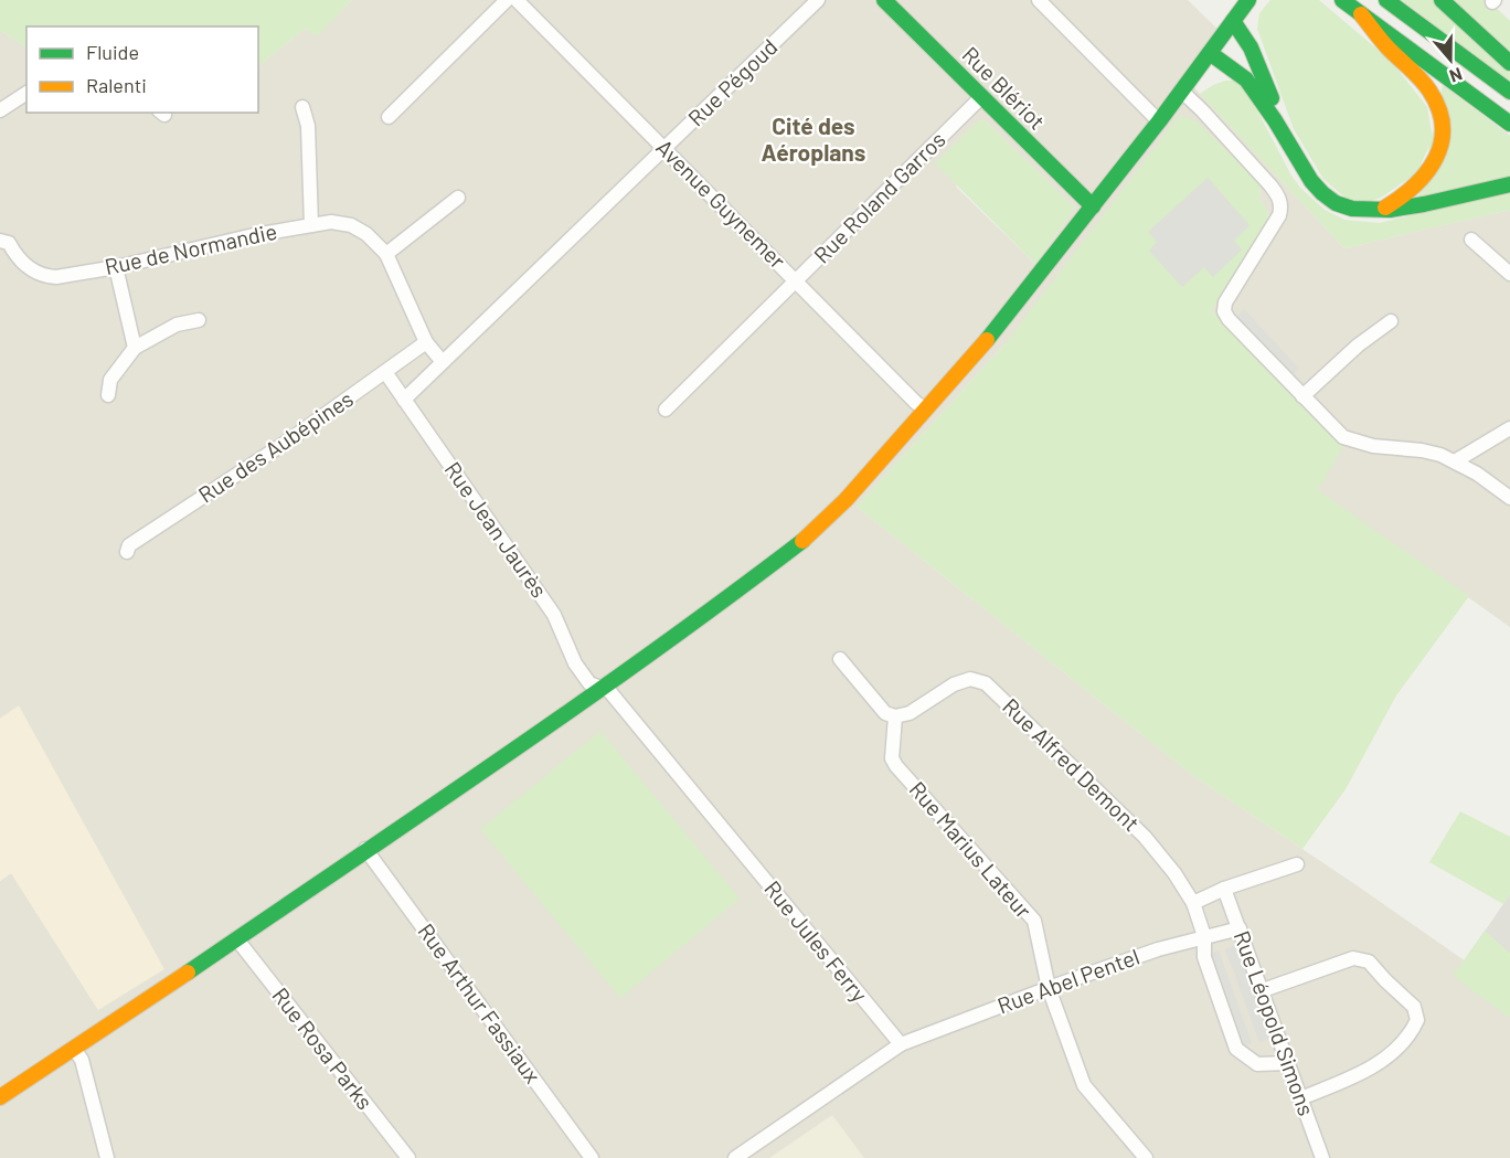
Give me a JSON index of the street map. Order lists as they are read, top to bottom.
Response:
{
  "streets": {
    "main road": ["Rue Blériot"],
    "street": [
      "Rue Pégoud",
      "Rue Roland Garros",
      "Avenue Guynemer",
      "Rue de Normandie",
      "Rue des Aubépines",
      "Rue Jean Jaurès",
      "Rue Alfred Demont",
      "Rue Marius Lateur",
      "Rue Jules Ferry",
      "Rue Abel Pentel",
      "Rue Arthur Fassiaux",
      "Rue Léopold Simons",
      "Rue Rosa Parks"
    ]
  },
  "crossings": [
    ["Rue Pégoud", "Avenue Guynemer"],
    ["Rue Pégoud", "Rue Jean Jaurès"],
    ["Rue Blériot", "Rue Roland Garros"],
    ["Rue Roland Garros", "Avenue Guynemer"],
    ["Rue des Aubépines", "Rue Jean Jaurès"],
    ["Rue Jean Jaurès", "Rue Jules Ferry"],
    ["Rue Alfred Demont", "Rue Marius Lateur"],
    ["Rue Alfred Demont", "Rue Abel Pentel"],
    ["Rue Alfred Demont", "Rue Léopold Simons"],
    ["Rue Marius Lateur", "Rue Abel Pentel"],
    ["Rue Jules Ferry", "Rue Abel Pentel"],
    ["Rue Abel Pentel", "Rue Léopold Simons"]
  ],
  "districts": ["Cité des Aéroplans"],
  "legend": ["Fluide", "Ralenti"],
  "north": "bottom"
}
